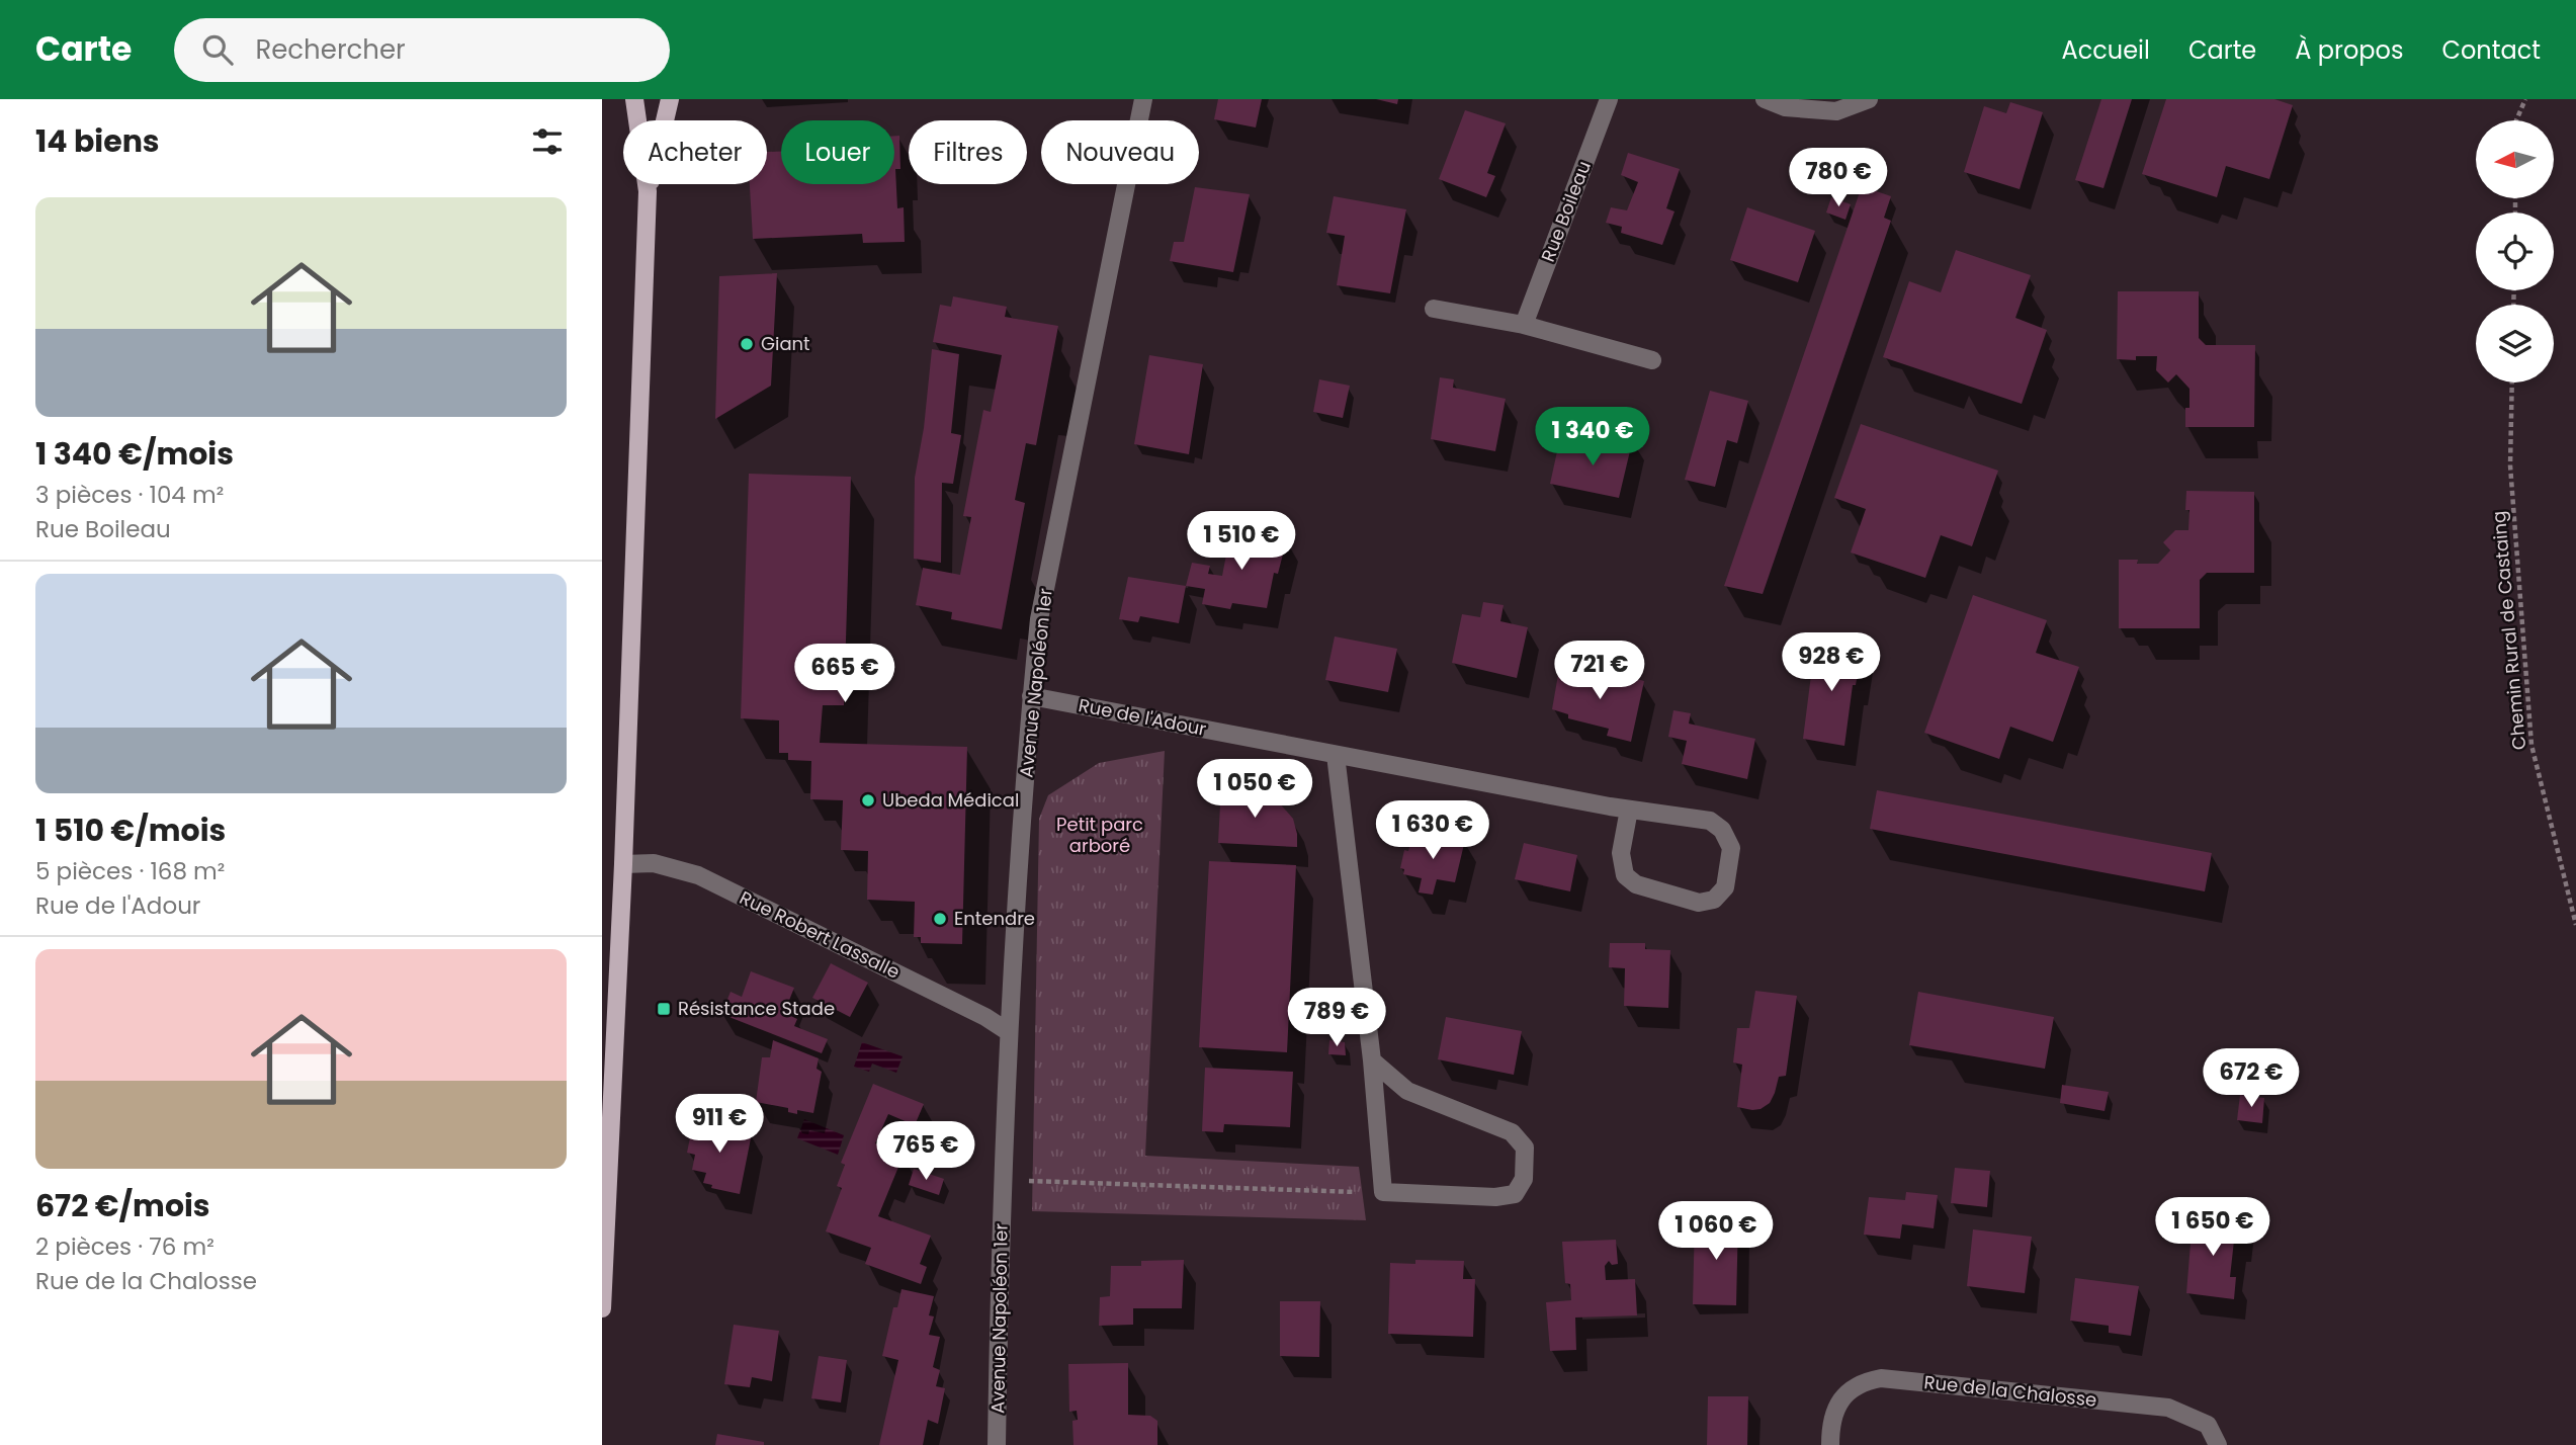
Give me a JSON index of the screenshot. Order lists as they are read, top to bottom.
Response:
{
  "streets": {
    "street": [
      "Rue Boileau",
      "Avenue Napoléon 1er",
      "Rue de l'Adour",
      "Rue Robert Lassalle",
      "Rue de la Chalosse"
    ],
    "path": ["Chemin Rural de Castaing"]
  },
  "crossings": [
    ["Avenue Napoléon 1er", "Rue de l'Adour"],
    ["Avenue Napoléon 1er", "Rue Robert Lassalle"]
  ],
  "parks": ["Petit parc arboré"],
  "places": {
    "other": ["Giant", "Ubeda Médical", "Entendre"],
    "transit": ["Résistance Stade"]
  },
  "north": "left",
  "page": {
    "header": "Carte",
    "search": "Rechercher",
    "nav": [
      "Accueil",
      "Carte",
      "À propos",
      "Contact"
    ],
    "heading": "14 biens",
    "chip": [
      "Acheter",
      "Louer",
      "Filtres",
      "Nouveau"
    ],
    "price": [
      "780 €",
      "1 340 €",
      "1 510 €",
      "928 €",
      "721 €",
      "665 €",
      "1 050 €",
      "1 630 €",
      "789 €",
      "672 €",
      "911 €",
      "765 €",
      "1 650 €",
      "1 060 €"
    ],
    "list": [
      {
        "name": "1 340 €/mois",
        "note": "3 pièces · 104 m² · Rue Boileau"
      },
      {
        "name": "1 510 €/mois",
        "note": "5 pièces · 168 m² · Rue de l'Adour"
      },
      {
        "name": "672 €/mois",
        "note": "2 pièces · 76 m² · Rue de la Chalosse"
      }
    ]
  }
}
